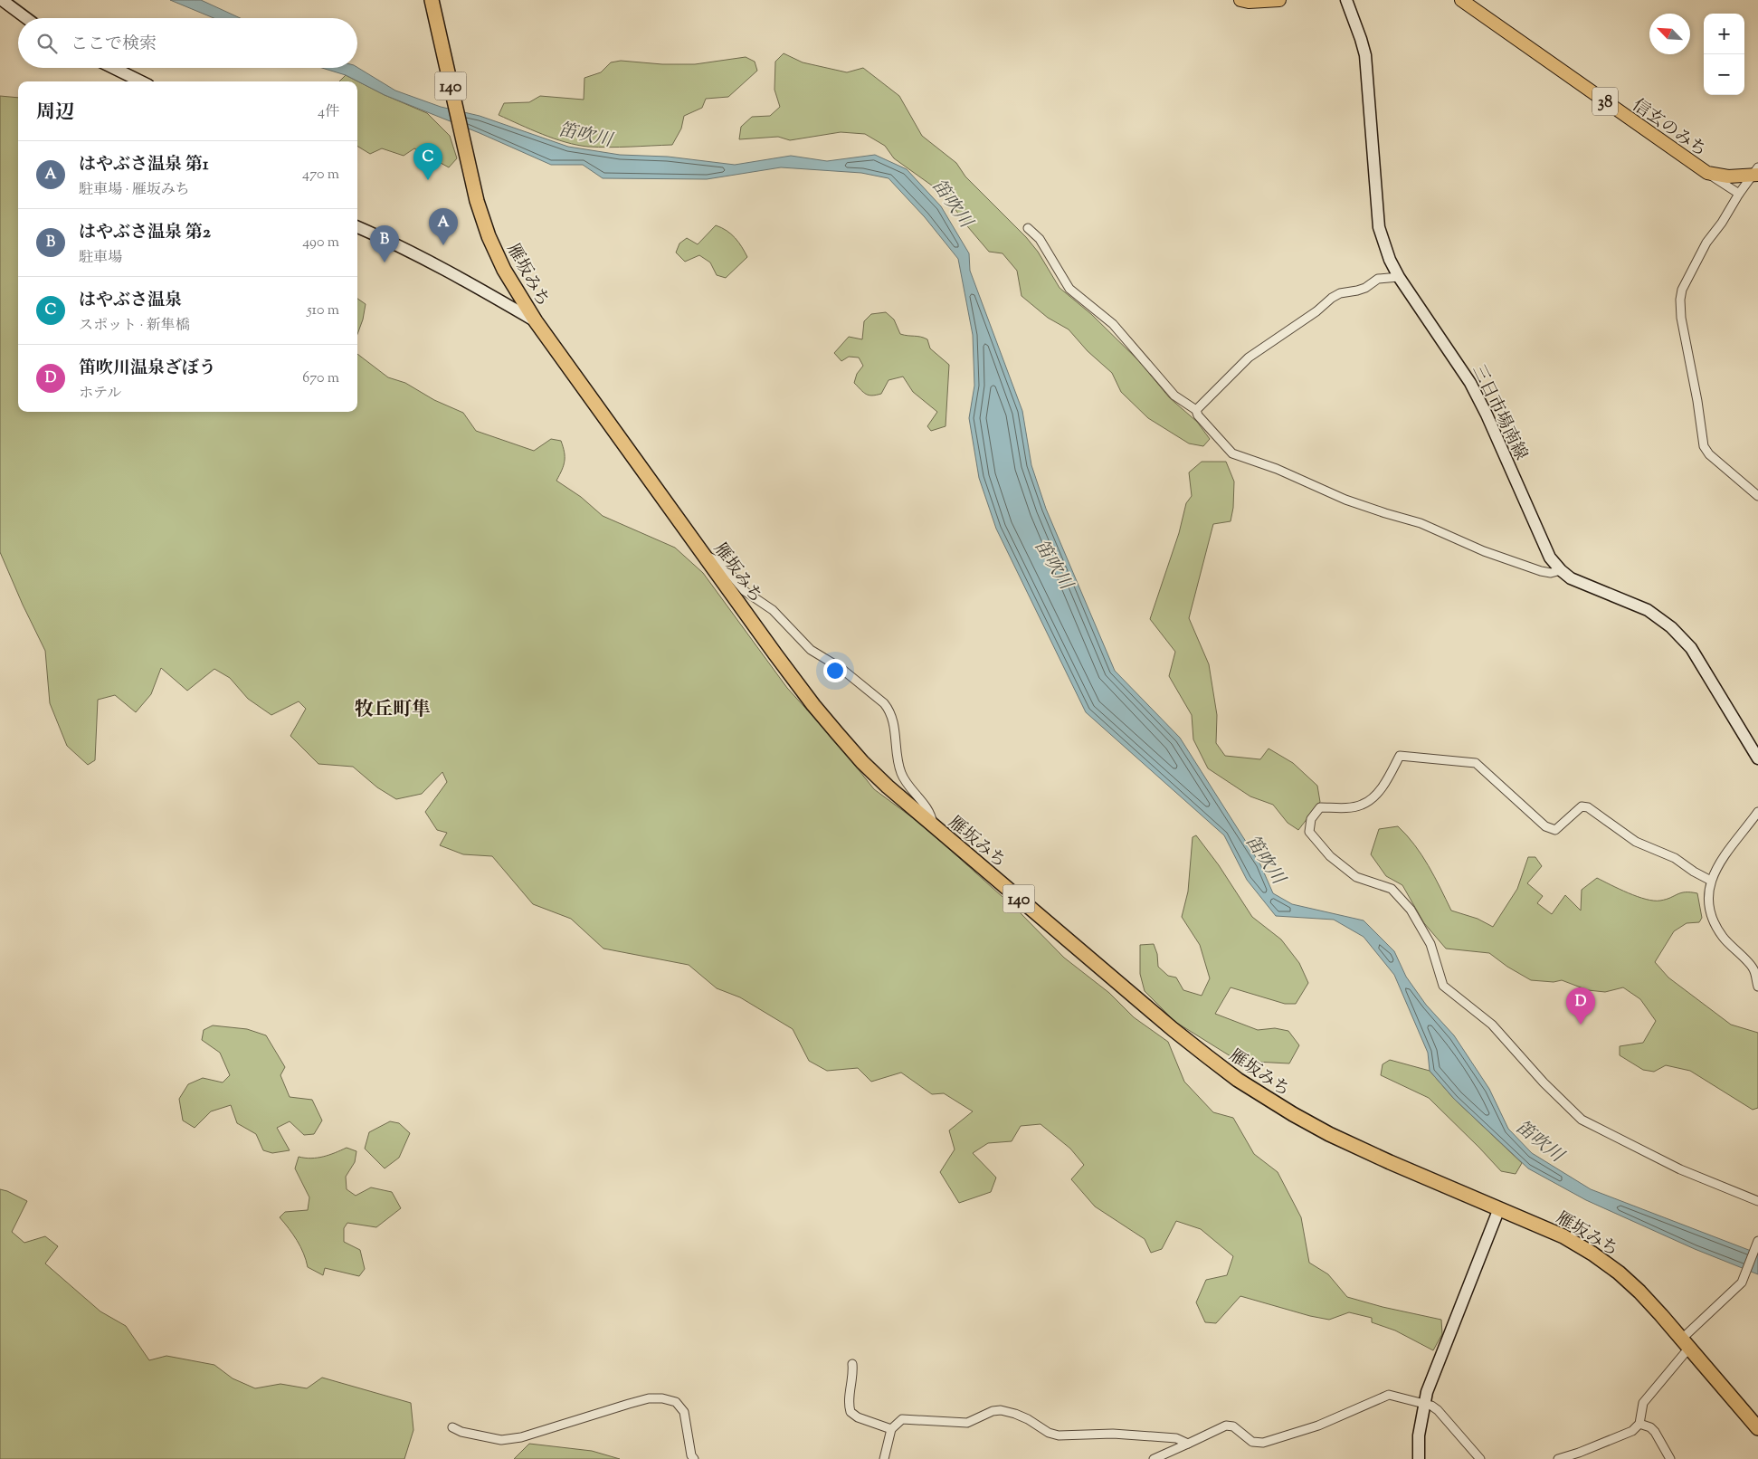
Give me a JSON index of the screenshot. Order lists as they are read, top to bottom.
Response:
{
  "streets": {
    "highway": ["140", "雁坂みち"],
    "main road": ["38", "信玄のみち", "三日市場南線"]
  },
  "districts": ["牧丘町隼"],
  "water": ["笛吹川"],
  "north": "top left",
  "page": {
    "map_buttons": ["+", "−"],
    "search": "ここで検索",
    "heading": ["周辺", "4件"],
    "list": [
      {
        "mark": "A",
        "name": "はやぶさ温泉 第1",
        "note": "駐車場 · 雁坂みち",
        "value": "470 m"
      },
      {
        "mark": "B",
        "name": "はやぶさ温泉 第2",
        "note": "駐車場",
        "value": "490 m"
      },
      {
        "mark": "C",
        "name": "はやぶさ温泉",
        "note": "スポット · 新隼橋",
        "value": "510 m"
      },
      {
        "mark": "D",
        "name": "笛吹川温泉ざぼう",
        "note": "ホテル",
        "value": "670 m"
      }
    ],
    "pins": [
      "C",
      "A",
      "B",
      "D"
    ]
  }
}
